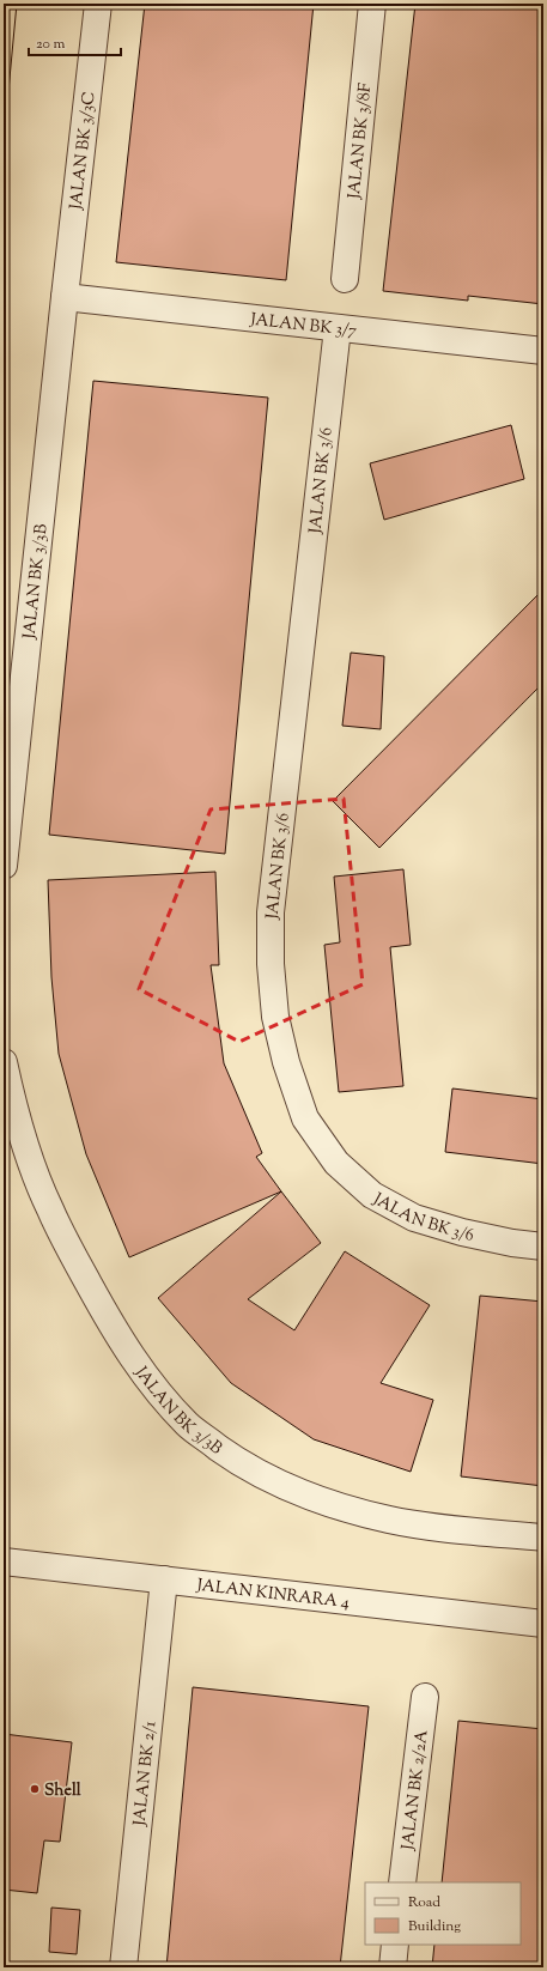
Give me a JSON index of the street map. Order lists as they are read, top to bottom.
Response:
{
  "streets": {
    "street": [
      "JALAN BK 3/8F",
      "JALAN BK 3/3C",
      "JALAN BK 3/7",
      "JALAN BK 3/6",
      "JALAN BK 3/3B",
      "JALAN KINRARA 4",
      "JALAN BK 2/1",
      "JALAN BK 2/2A"
    ]
  },
  "crossings": [
    ["JALAN BK 3/3C", "JALAN BK 3/7"],
    ["JALAN BK 3/3C", "JALAN BK 3/3B"],
    ["JALAN BK 3/7", "JALAN BK 3/6"],
    ["JALAN BK 3/7", "JALAN BK 3/3B"],
    ["JALAN KINRARA 4", "JALAN BK 2/1"]
  ],
  "places": ["Shell"],
  "legend": ["Road", "Building"],
  "scale_bar": "20 m"
}
